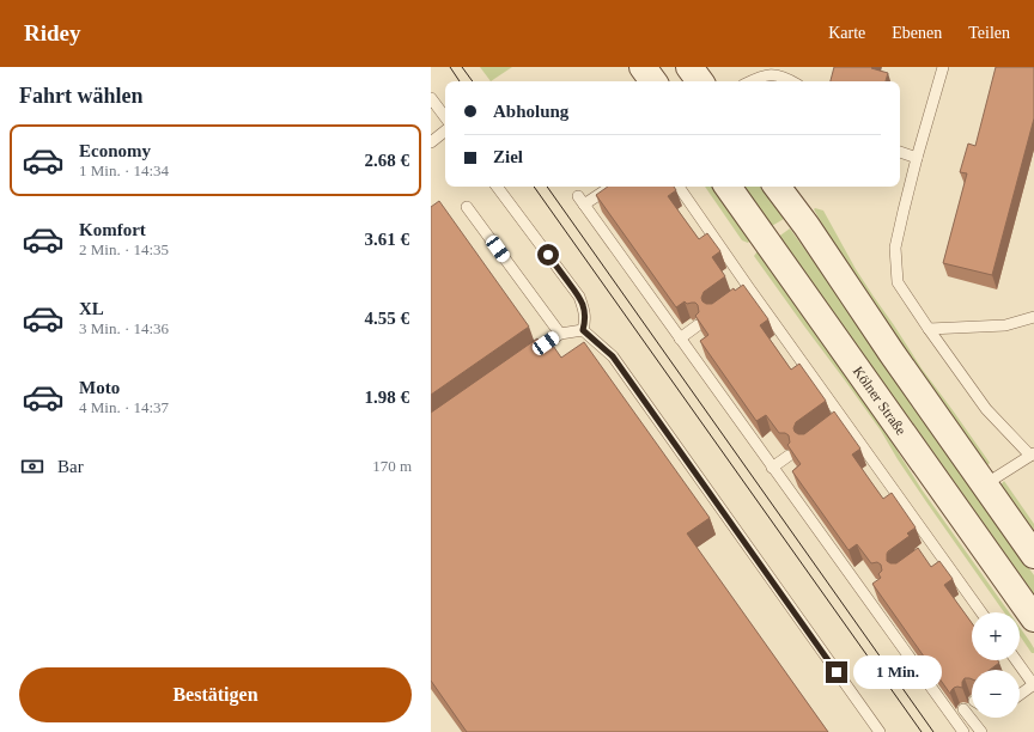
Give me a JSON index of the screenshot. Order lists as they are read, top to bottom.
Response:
{
  "streets": {
    "main road": ["Kölner Straße"]
  },
  "page": {
    "header": "Ridey",
    "nav": ["Karte", "Ebenen", "Teilen"],
    "heading": "Fahrt wählen",
    "banner": ["Abholung", "Ziel"],
    "list": [
      {
        "name": "Economy",
        "note": "1 Min. · 14:34",
        "value": "2.68 €"
      },
      {
        "name": "Komfort",
        "note": "2 Min. · 14:35",
        "value": "3.61 €"
      },
      {
        "name": "XL",
        "note": "3 Min. · 14:36",
        "value": "4.55 €"
      },
      {
        "name": "Moto",
        "note": "4 Min. · 14:37",
        "value": "1.98 €"
      }
    ],
    "pay": ["Bar", "170 m"],
    "map_buttons": ["+", "−"],
    "bubble": "1 Min.",
    "buttons": "Bestätigen"
  }
}
